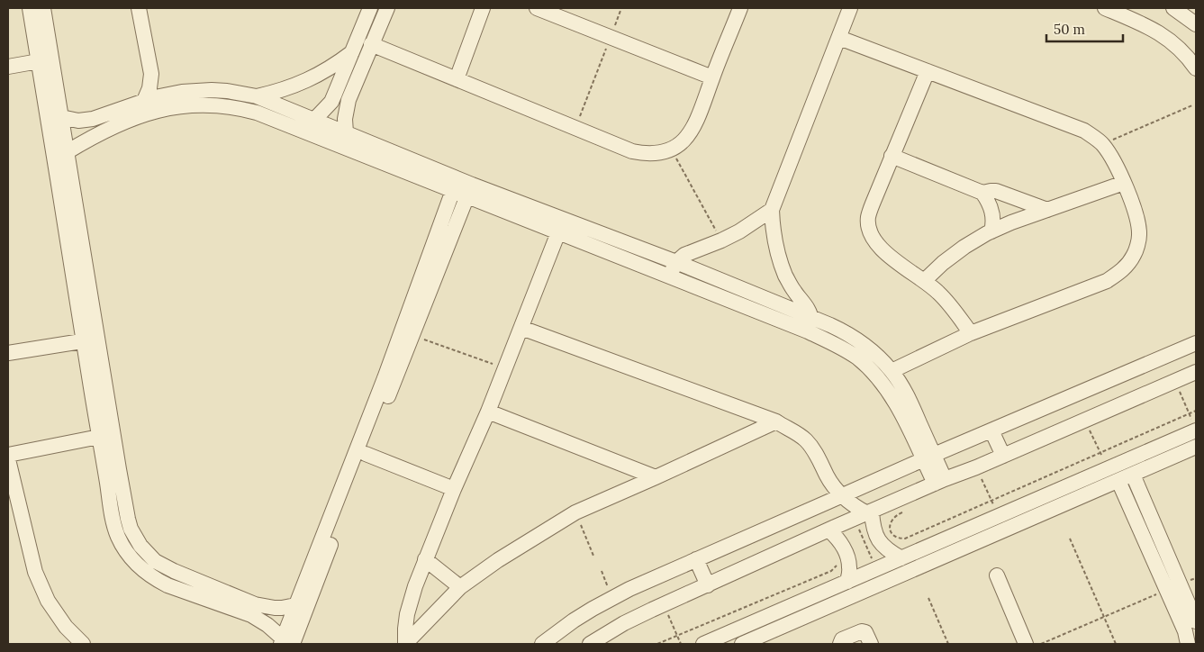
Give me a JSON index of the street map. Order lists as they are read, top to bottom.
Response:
{
  "scale_bar": "50 m"
}
